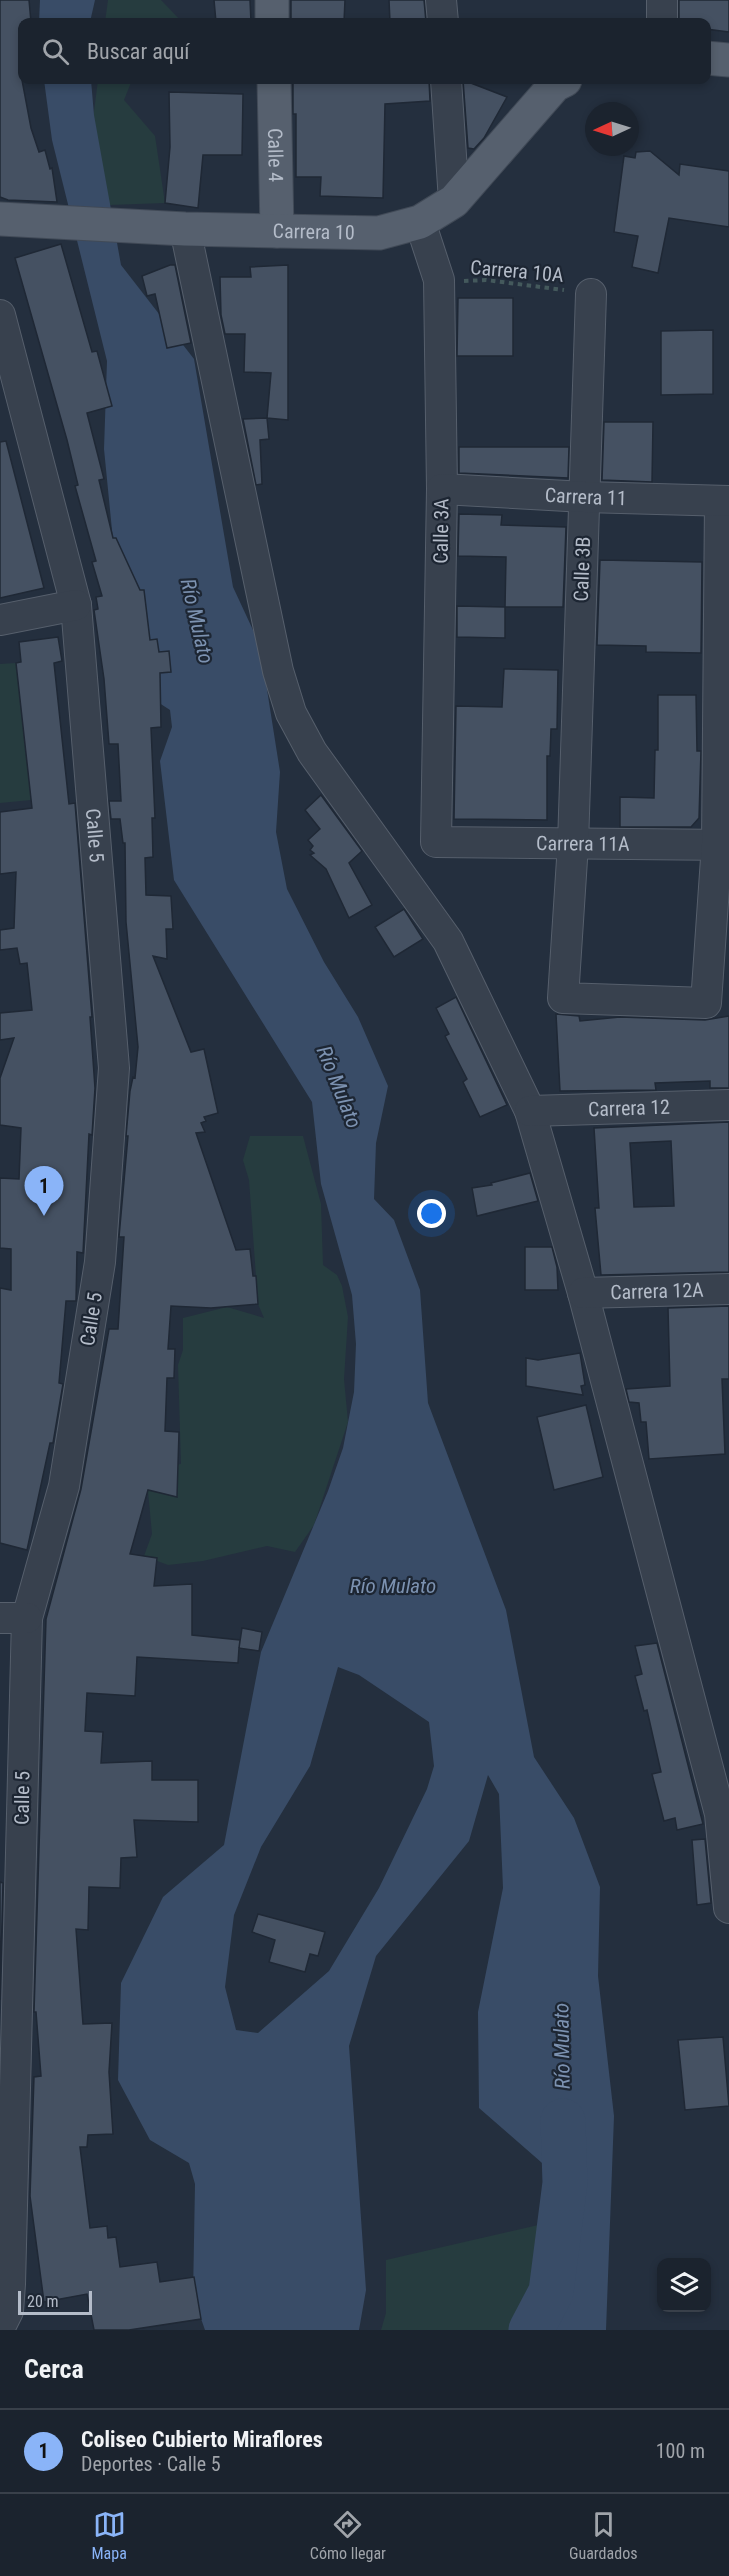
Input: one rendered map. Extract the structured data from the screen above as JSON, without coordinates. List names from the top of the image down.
{
  "streets": {
    "main road": ["Calle 4", "Carrera 10"],
    "street": [
      "Carrera 11",
      "Calle 3A",
      "Calle 3B",
      "Calle 5",
      "Carrera 11A",
      "Carrera 12",
      "Carrera 12A"
    ],
    "path": ["Carrera 10A"]
  },
  "crossings": [
    ["Calle 4", "Carrera 10"],
    ["Carrera 10", "Calle 3A"],
    ["Carrera 10A", "Calle 3A"],
    ["Carrera 10A", "Calle 3B"],
    ["Carrera 11", "Calle 3A"],
    ["Carrera 11", "Calle 3B"],
    ["Calle 3A", "Carrera 11A"],
    ["Calle 3B", "Carrera 11A"]
  ],
  "water": ["Río Mulato"],
  "scale_bar": "20 m",
  "north": "left",
  "page": {
    "search": "Buscar aquí",
    "pins": "1",
    "scale": "20 m",
    "heading": "Cerca",
    "list": [
      {
        "mark": "1",
        "name": "Coliseo Cubierto Miraflores",
        "note": "Deportes · Calle 5",
        "value": "100 m"
      }
    ],
    "nav": ["Mapa", "Cómo llegar", "Guardados"]
  }
}
